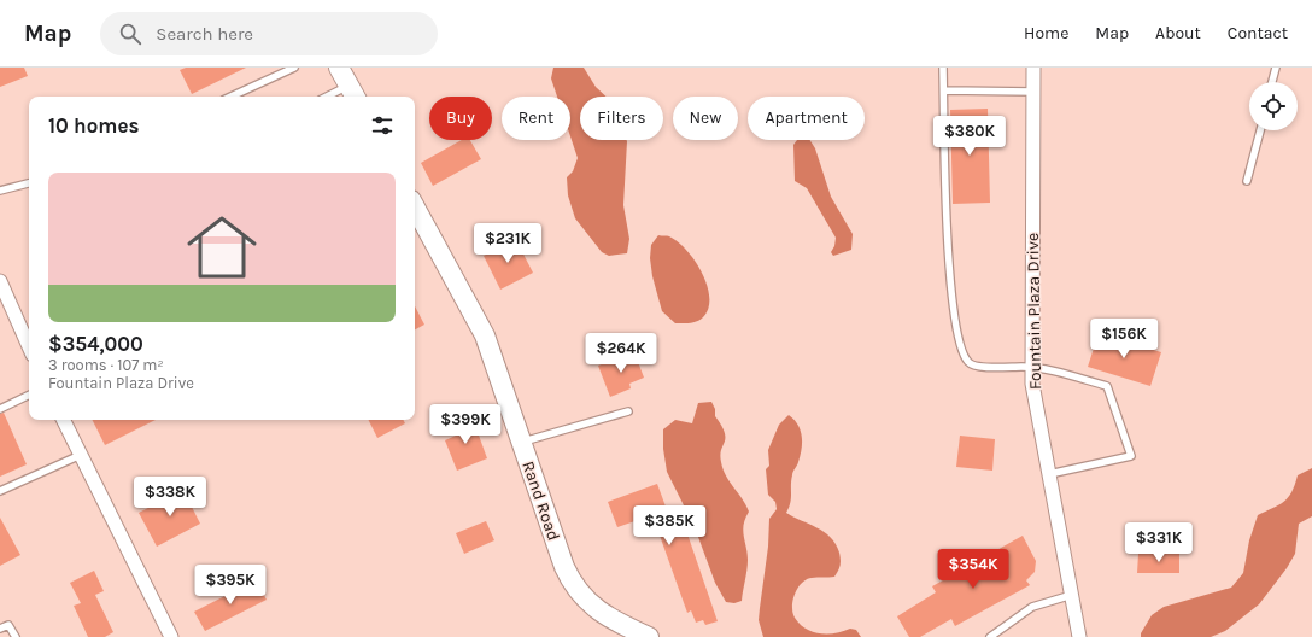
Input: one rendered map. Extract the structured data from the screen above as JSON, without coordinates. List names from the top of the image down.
{
  "streets": {
    "street": ["Fountain Plaza Drive", "Rand Road"]
  },
  "page": {
    "header": "Map",
    "search": "Search here",
    "nav": [
      "Home",
      "Map",
      "About",
      "Contact"
    ],
    "chip": [
      "Buy",
      "Rent",
      "Filters",
      "New",
      "Apartment"
    ],
    "heading": "10 homes",
    "price": [
      "$380K",
      "$231K",
      "$156K",
      "$264K",
      "$399K",
      "$338K",
      "$385K",
      "$331K",
      "$354K",
      "$395K"
    ],
    "list": [
      {
        "name": "$354,000",
        "note": "3 rooms · 107 m² · Fountain Plaza Drive"
      }
    ]
  }
}
